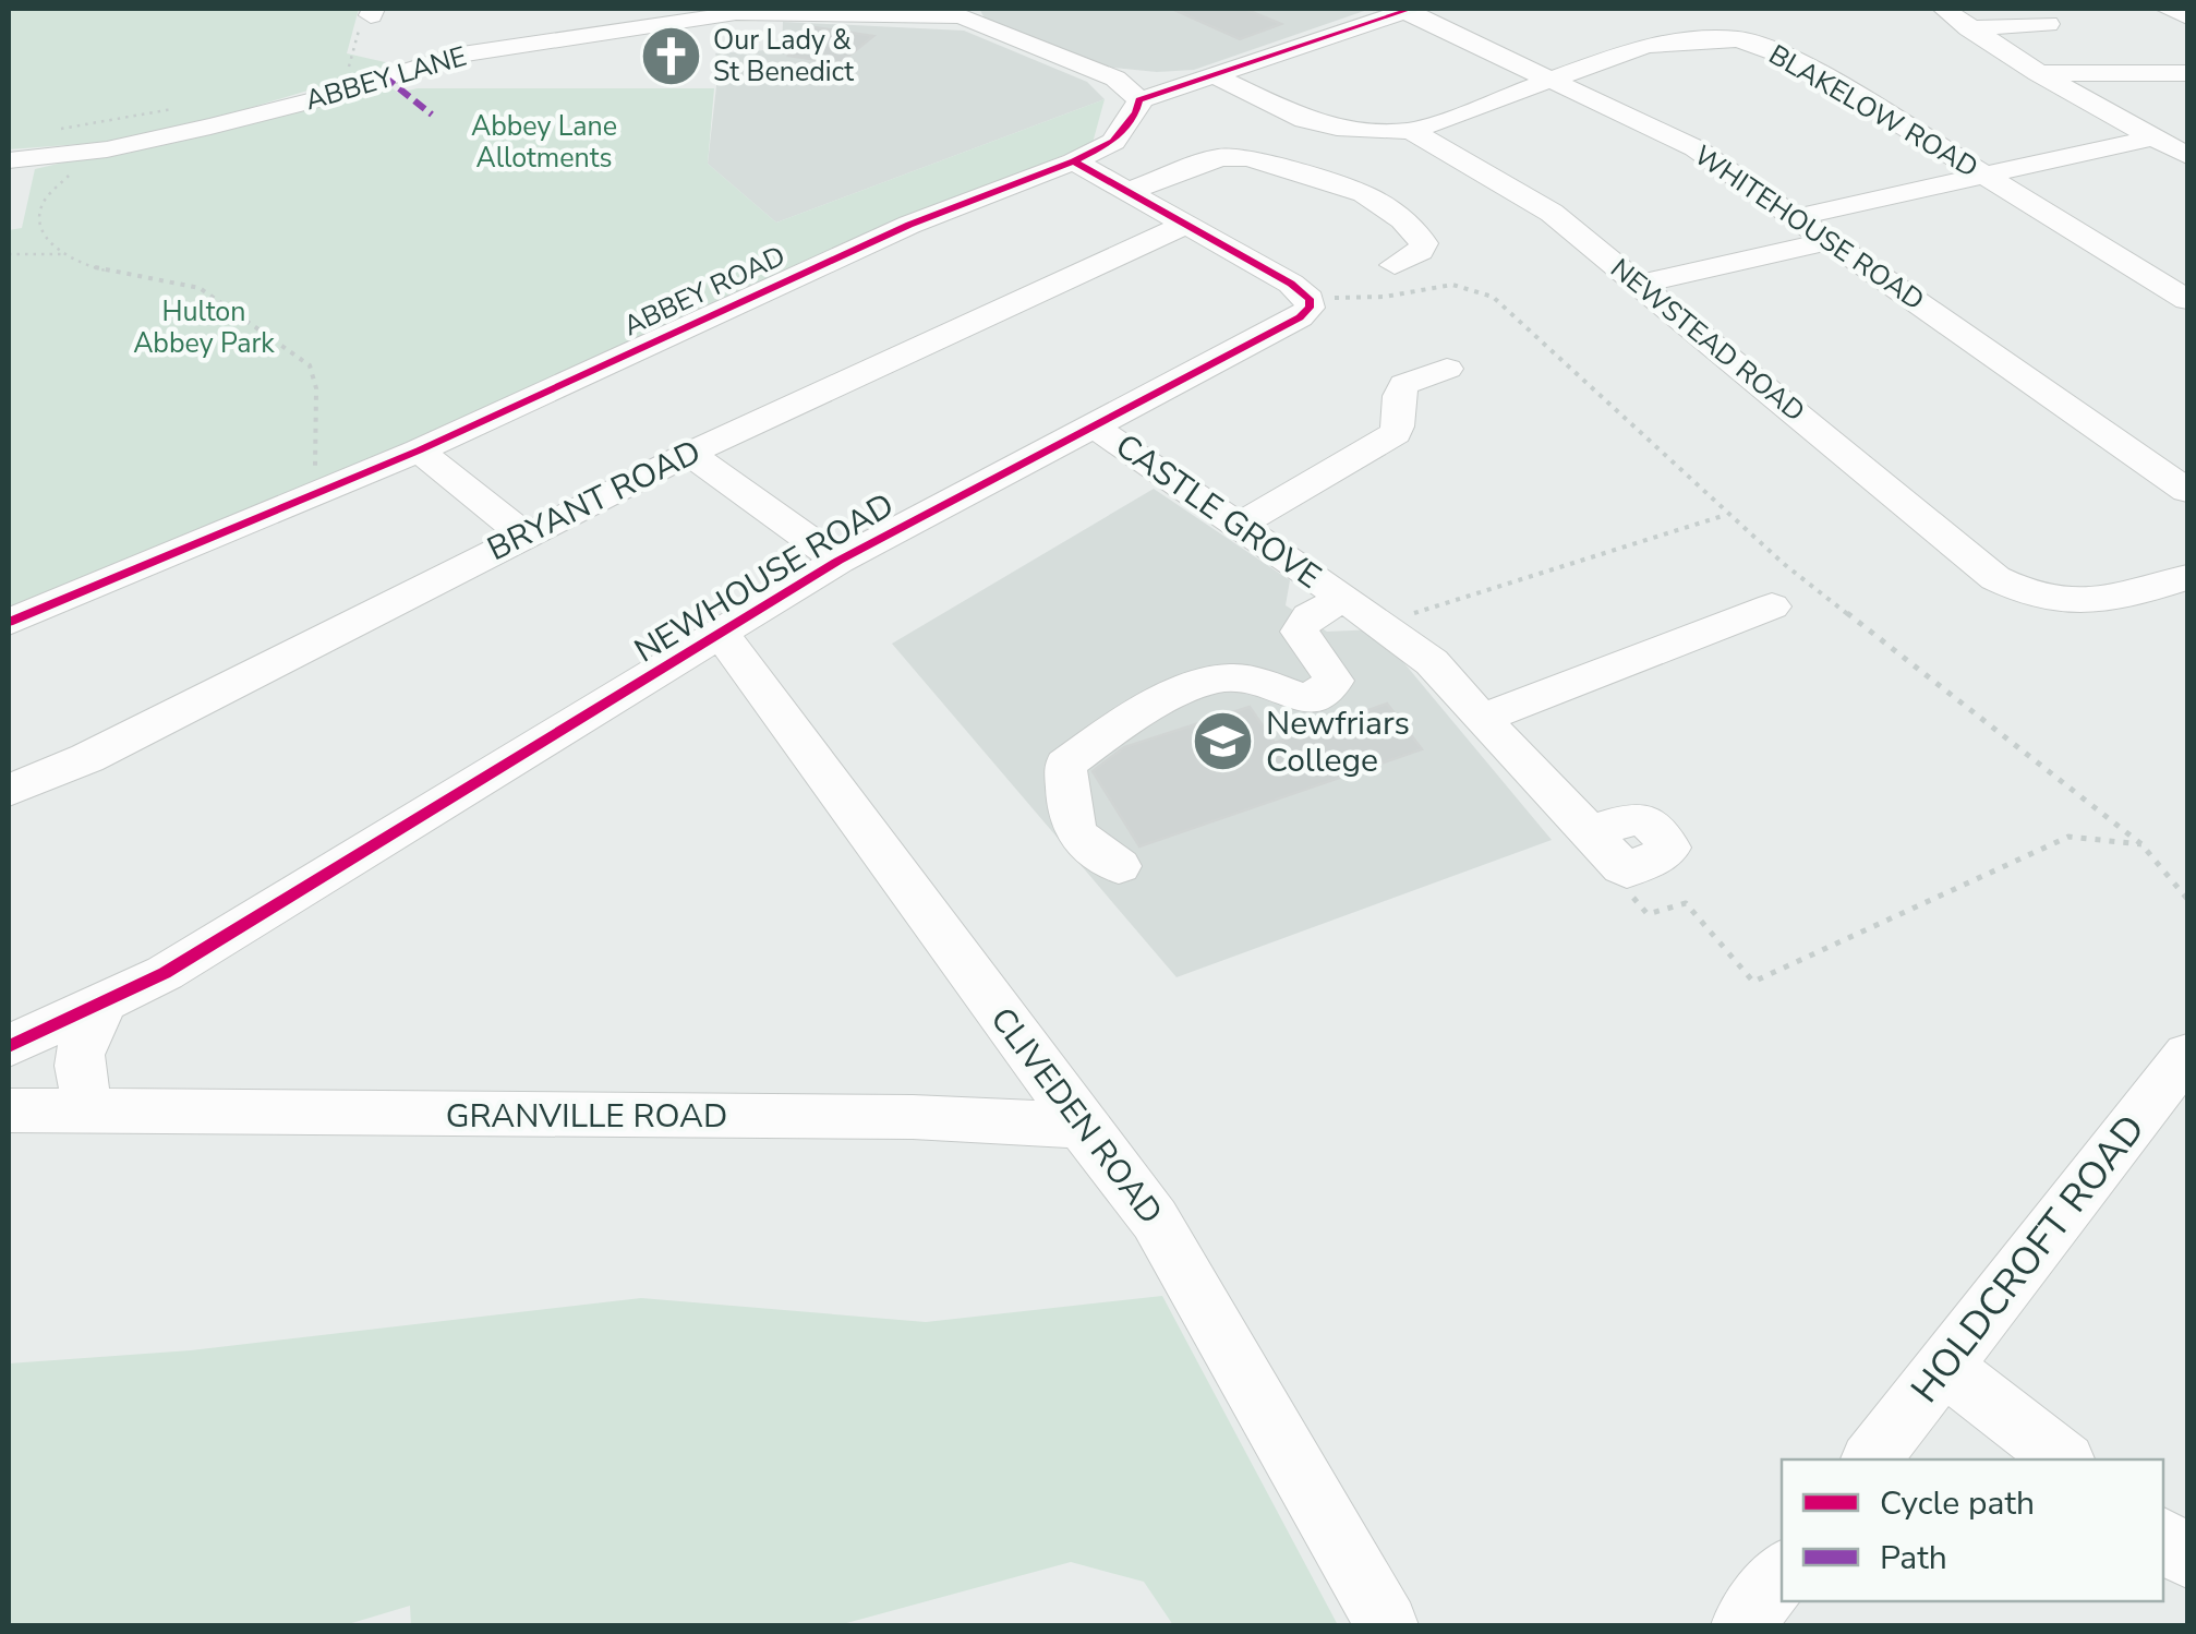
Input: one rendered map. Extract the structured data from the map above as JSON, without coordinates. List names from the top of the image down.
{
  "streets": {
    "street": [
      "ABBEY LANE",
      "BLAKELOW ROAD",
      "WHITEHOUSE ROAD",
      "ABBEY ROAD",
      "NEWSTEAD ROAD",
      "BRYANT ROAD",
      "CASTLE GROVE",
      "NEWHOUSE ROAD",
      "GRANVILLE ROAD",
      "CLIVEDEN ROAD",
      "HOLDCROFT ROAD"
    ]
  },
  "crossings": [
    ["ABBEY LANE", "ABBEY ROAD"],
    ["BLAKELOW ROAD", "WHITEHOUSE ROAD"],
    ["BLAKELOW ROAD", "NEWSTEAD ROAD"],
    ["CASTLE GROVE", "NEWHOUSE ROAD"],
    ["NEWHOUSE ROAD", "CLIVEDEN ROAD"],
    ["GRANVILLE ROAD", "CLIVEDEN ROAD"]
  ],
  "parks": ["Abbey Lane Allotments", "Hulton Abbey Park"],
  "places": {
    "church": ["Our Lady & St Benedict"],
    "school or university": ["Newfriars College"]
  },
  "legend": ["Cycle path", "Path"]
}
